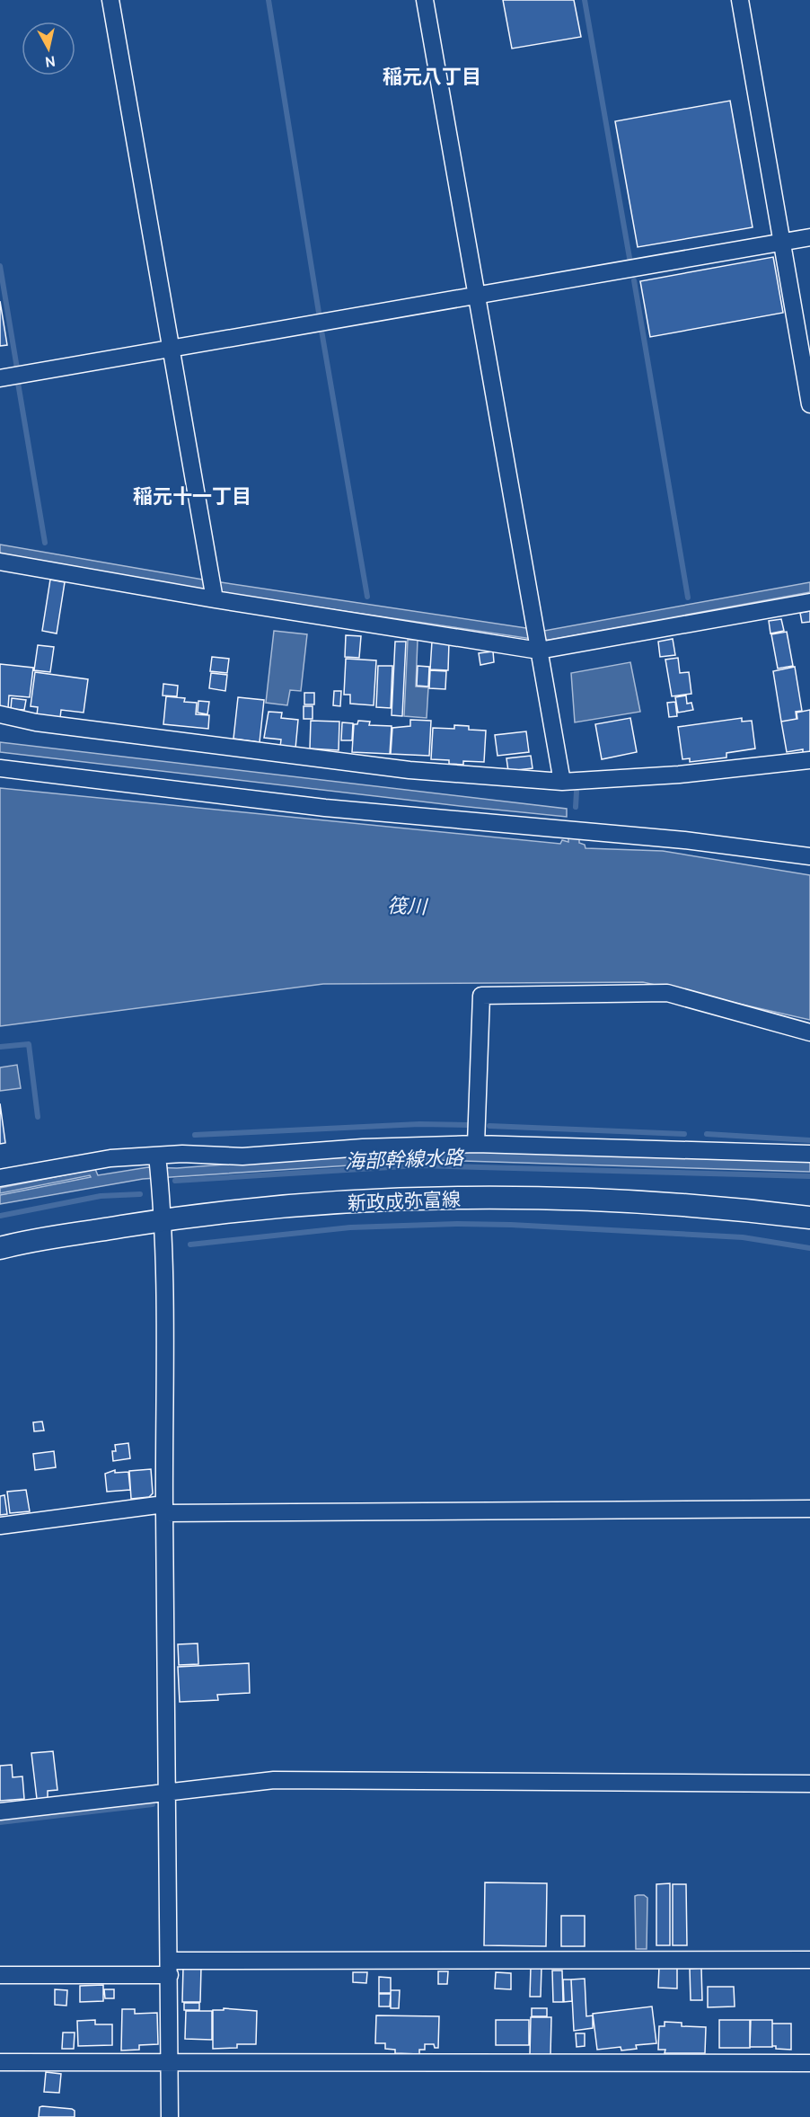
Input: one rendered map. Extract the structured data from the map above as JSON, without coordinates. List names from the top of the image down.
{
  "streets": {
    "main road": ["新政成弥富線"]
  },
  "districts": ["稲元八丁目", "稲元十一丁目"],
  "water": ["筏川", "海部幹線水路"],
  "north": "bottom"
}
